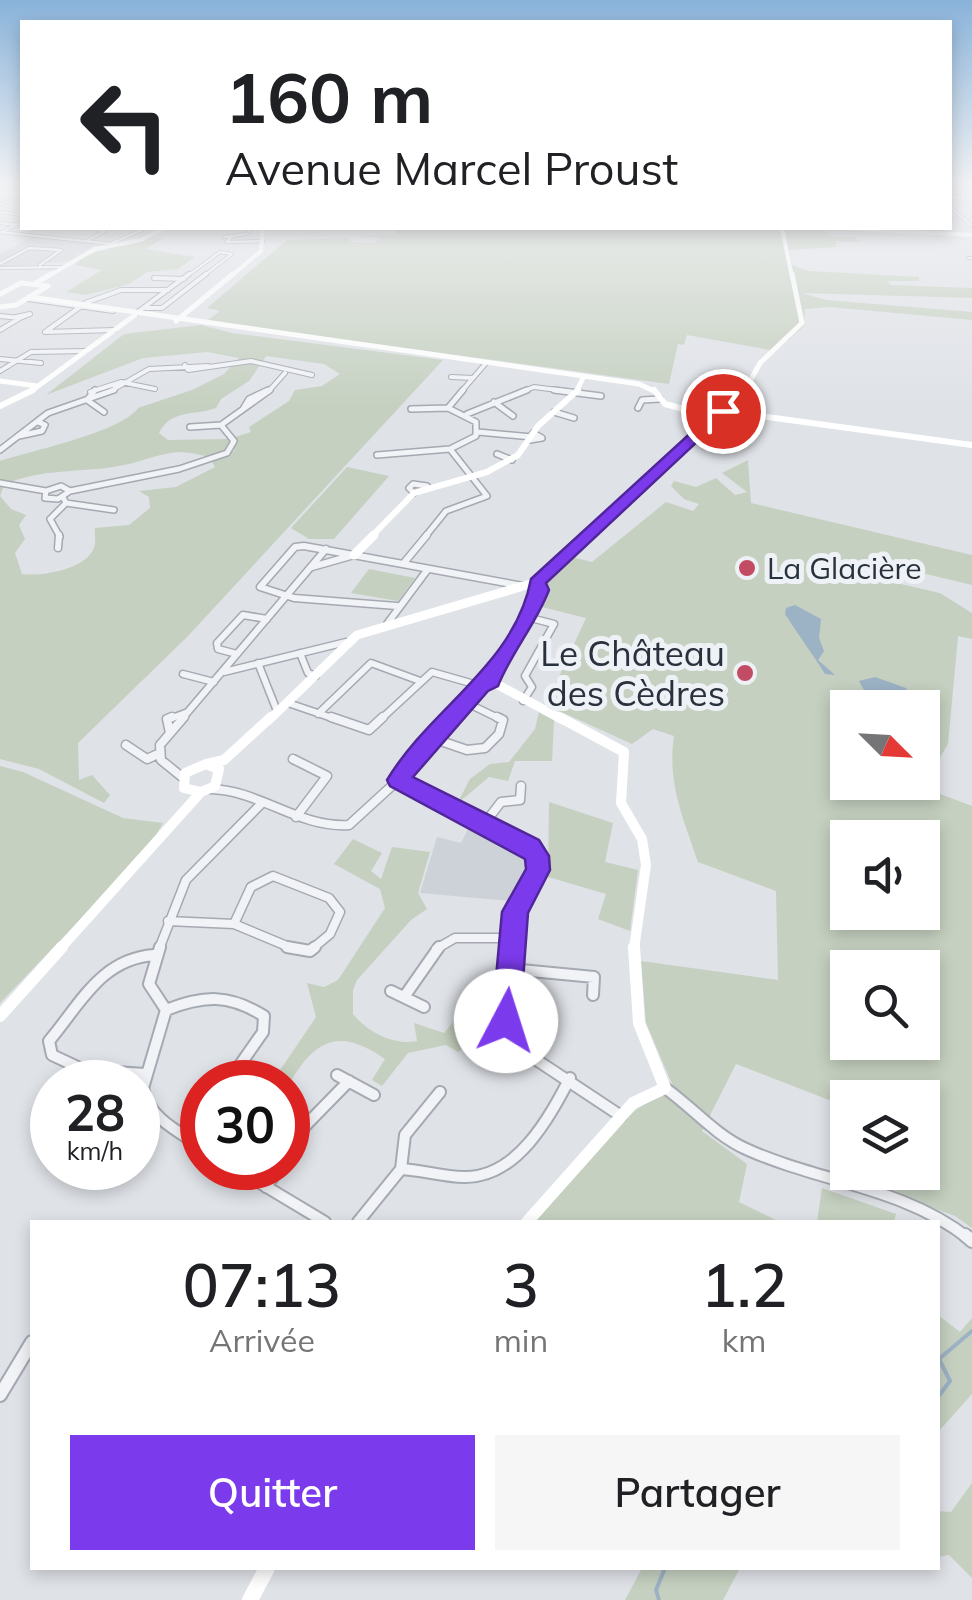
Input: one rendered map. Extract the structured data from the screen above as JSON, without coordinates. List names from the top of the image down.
{
  "places": ["La Glacière", "Le Château des Cèdres"],
  "north": "bottom right",
  "page": {
    "turn": ["160 m", "Avenue Marcel Proust"],
    "speed": "28 km/h",
    "limit": "30",
    "eta": [
      "07:13",
      "Arrivée",
      "3",
      "min",
      "1.2",
      "km"
    ],
    "buttons": ["Quitter", "Partager"]
  }
}
